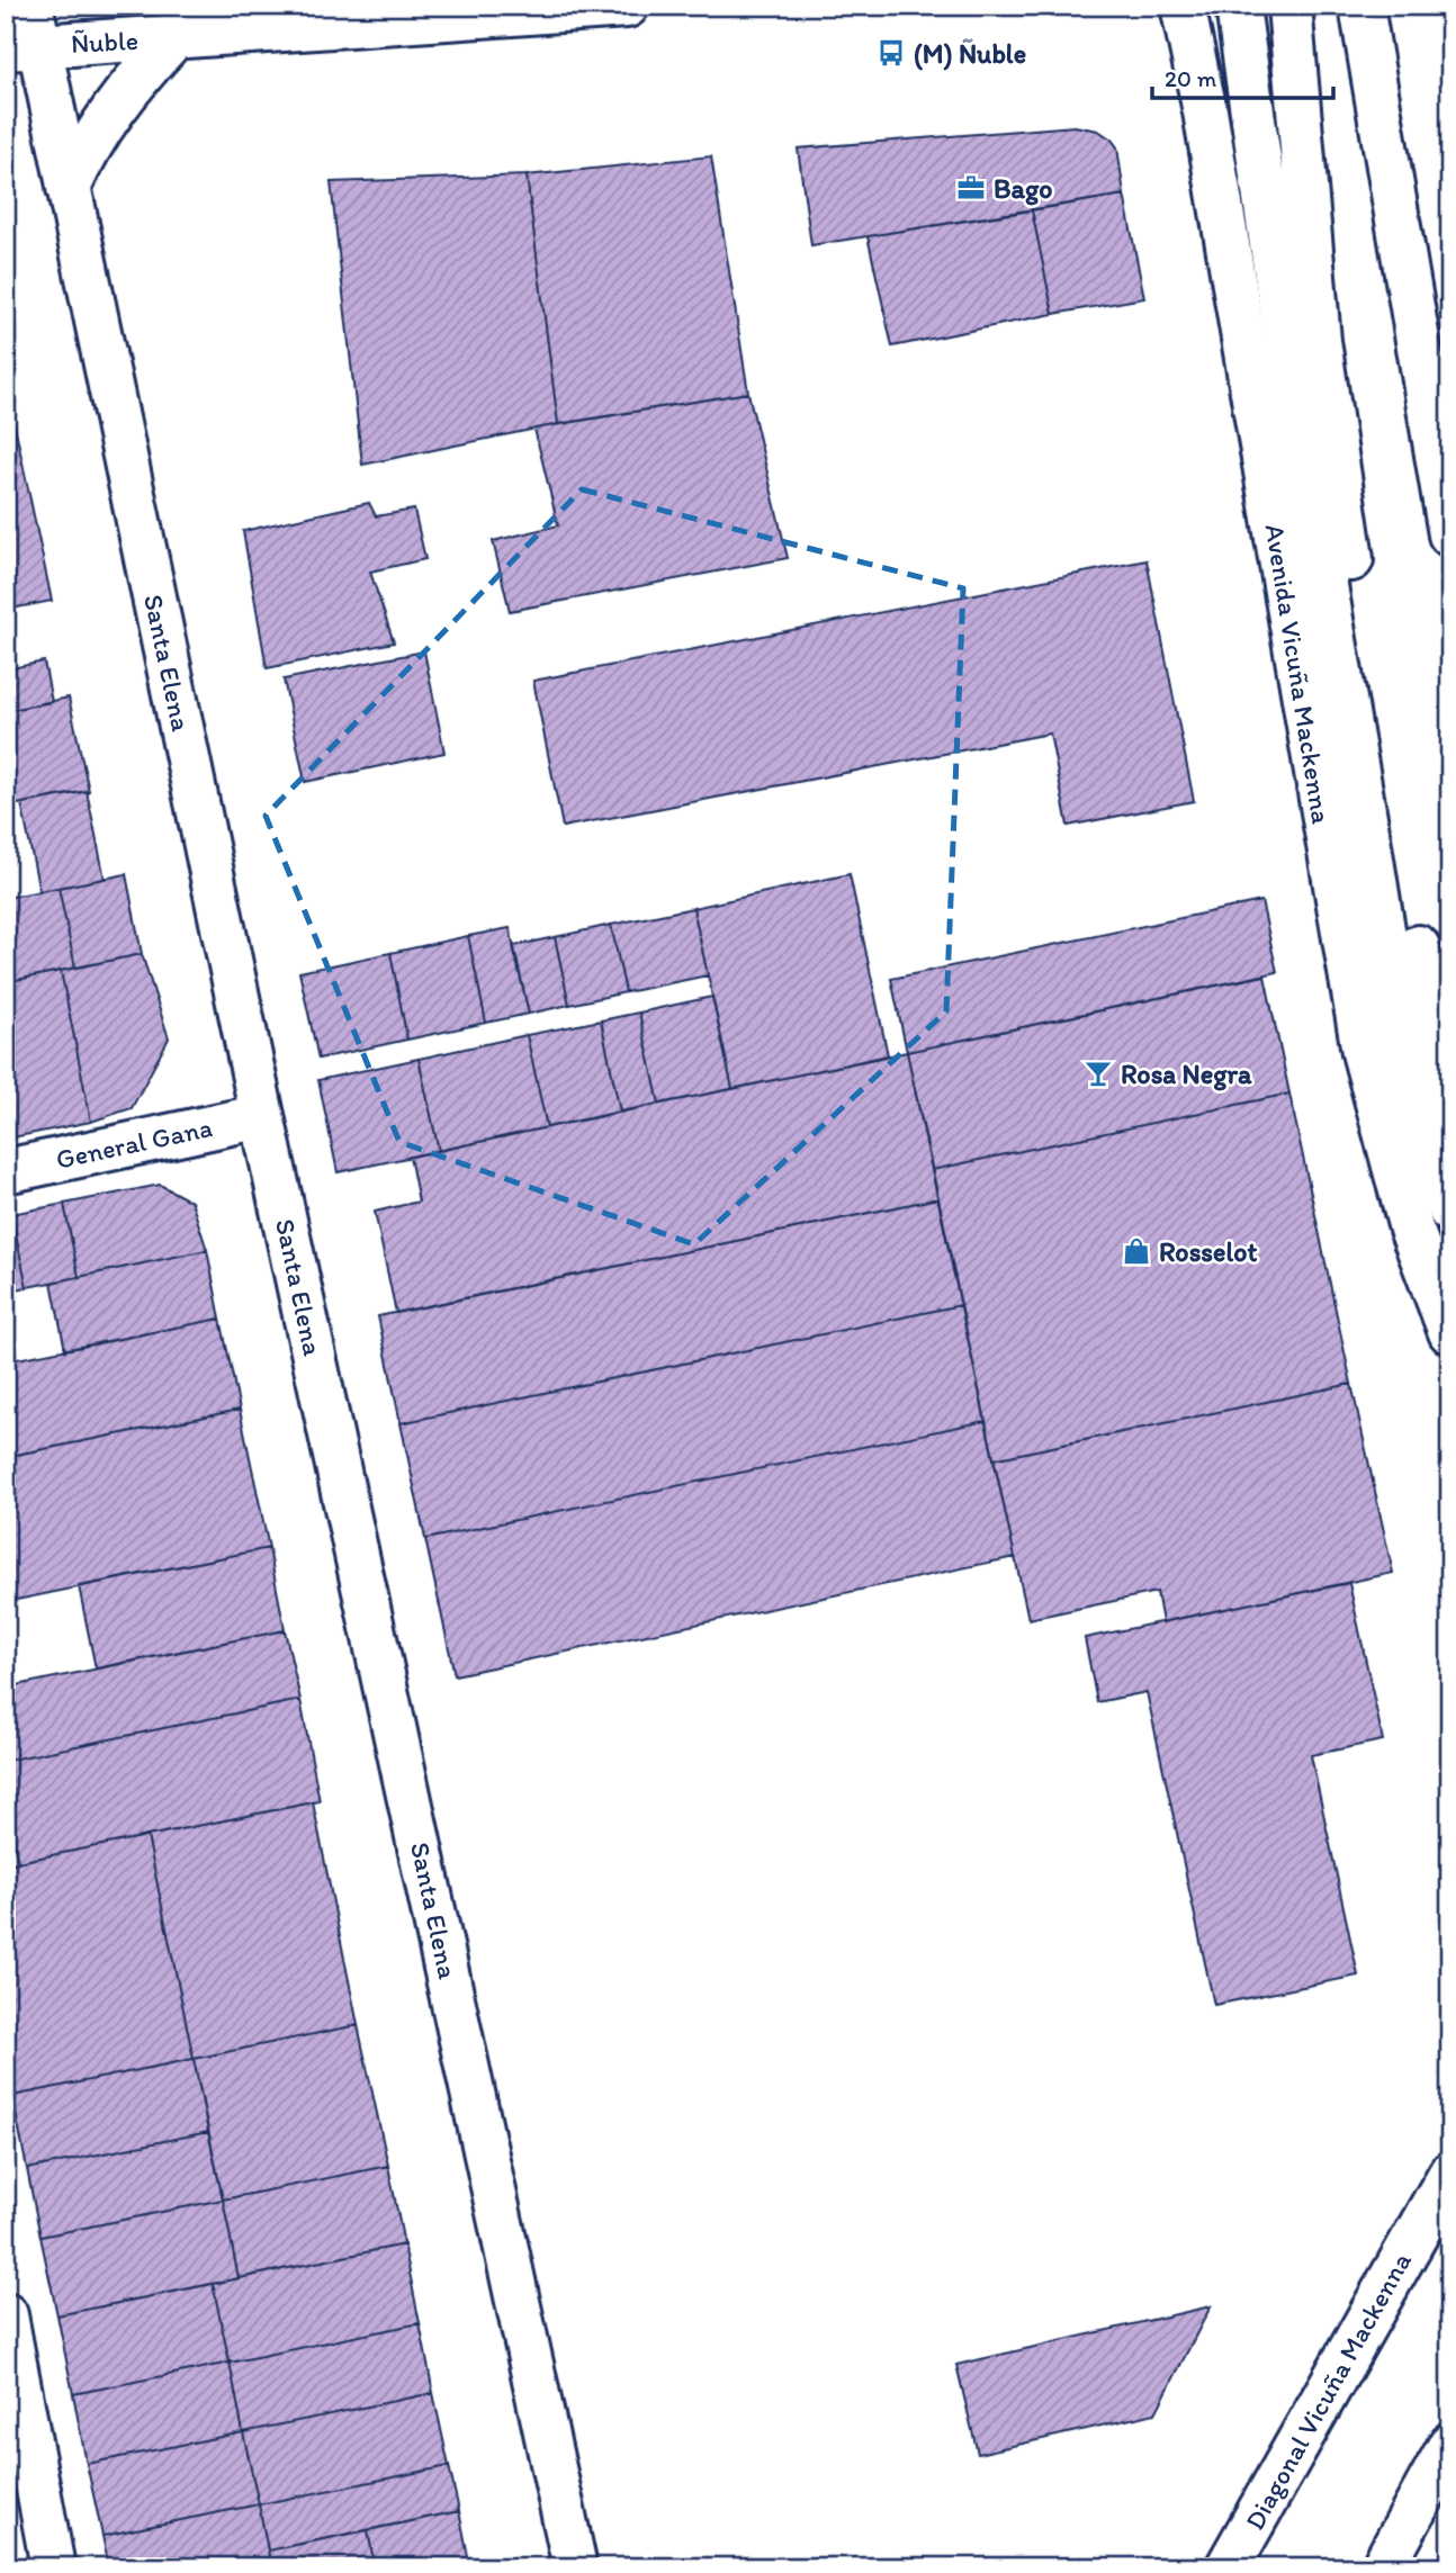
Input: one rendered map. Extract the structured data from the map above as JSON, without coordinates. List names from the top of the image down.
{
  "streets": {
    "main road": [
      "Ñuble",
      "Santa Elena",
      "Avenida Vicuña Mackenna",
      "General Gana",
      "Diagonal Vicuña Mackenna"
    ]
  },
  "crossings": [
    ["Ñuble", "Santa Elena"],
    ["Santa Elena", "General Gana"]
  ],
  "places": {
    "bus stop": ["(M) Ñuble"],
    "office": ["Bago"],
    "bar": ["Rosa Negra"],
    "shop": ["Rosselot"]
  },
  "scale_bar": "20 m"
}
